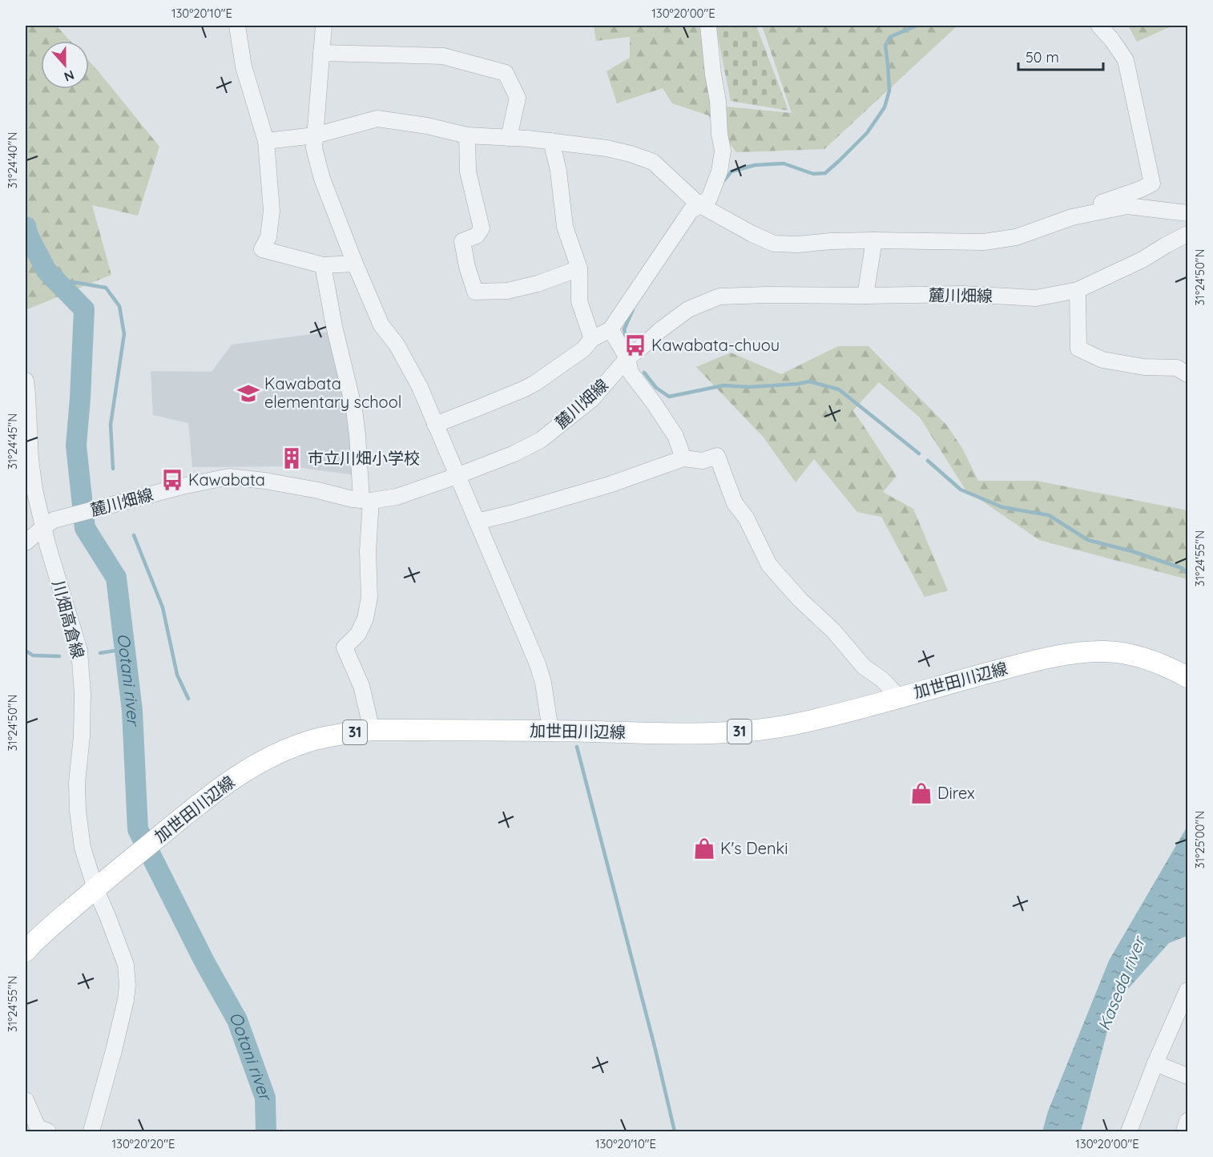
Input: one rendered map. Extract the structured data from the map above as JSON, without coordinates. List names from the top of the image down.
{
  "streets": {
    "main road": ["加世田川辺線", "31"],
    "street": ["麓川畑線", "川畑高倉線"]
  },
  "crossings": [
    ["麓川畑線", "川畑高倉線"],
    ["川畑高倉線", "加世田川辺線"]
  ],
  "water": ["Ootani river", "Kaseda river"],
  "places": {
    "bus stop": ["Kawabata-chuou", "Kawabata"],
    "school or university": ["Kawabata elementary school"],
    "building": ["市立川畑小学校"],
    "shop": ["Direx", "K's Denki"]
  },
  "scale_bar": "50 m",
  "north": "bottom",
  "coordinates": [
    "130°20'10\"E",
    "130°20'00\"E",
    "31°24'40\"N",
    "31°24'50\"N",
    "31°24'45\"N",
    "31°24'55\"N",
    "31°25'00\"N",
    "130°20'20\"E"
  ]
}
